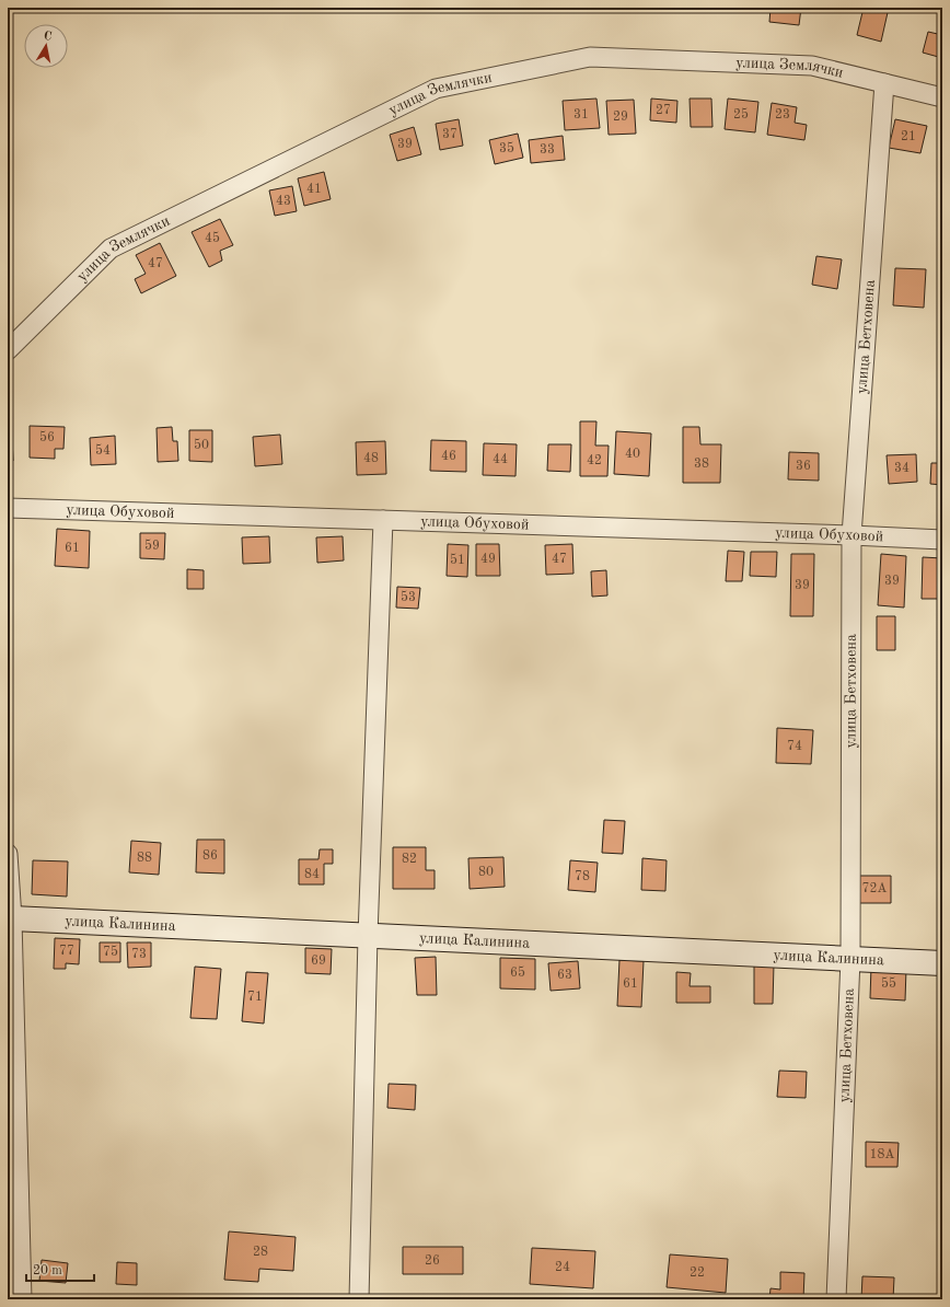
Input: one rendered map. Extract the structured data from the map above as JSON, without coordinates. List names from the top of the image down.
{
  "streets": {
    "street": [
      "улица Землячки",
      "улица Бетховена",
      "улица Обуховой",
      "улица Калинина"
    ]
  },
  "crossings": [
    ["улица Землячки", "улица Бетховена"],
    ["улица Бетховена", "улица Обуховой"],
    ["улица Бетховена", "улица Калинина"]
  ],
  "house_numbers": [
    "27",
    "31",
    "25",
    "23",
    "29",
    "37",
    "21",
    "39",
    "35",
    "33",
    "41",
    "43",
    "45",
    "47",
    "56",
    "50",
    "54",
    "40",
    "46",
    "48",
    "44",
    "42",
    "38",
    "36",
    "34",
    "59",
    "61",
    "49",
    "47",
    "51",
    "39",
    "39",
    "53",
    "74",
    "86",
    "88",
    "82",
    "80",
    "84",
    "78",
    "72А",
    "77",
    "75",
    "73",
    "69",
    "65",
    "63",
    "61",
    "55",
    "71",
    "18А",
    "28",
    "26",
    "24",
    "22"
  ],
  "scale_bar": "20 m",
  "north": "top"
}
